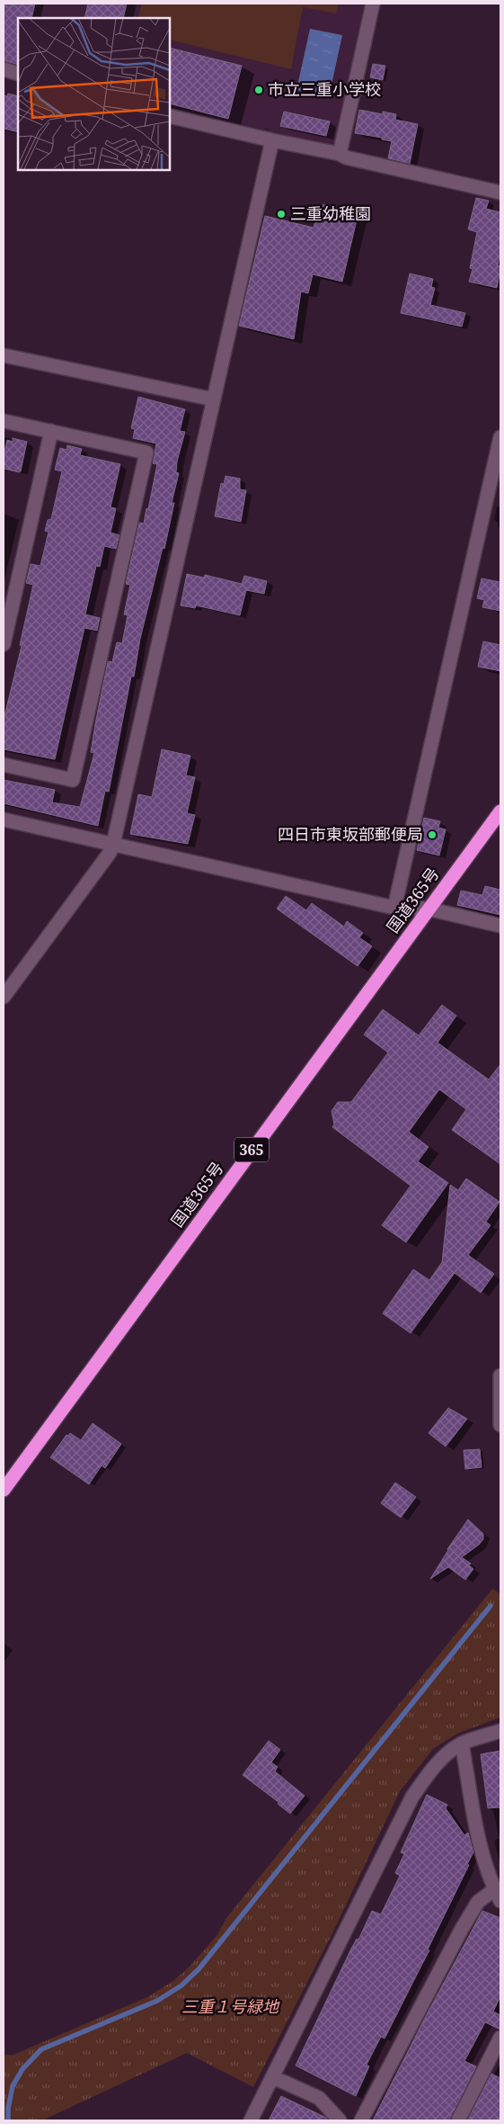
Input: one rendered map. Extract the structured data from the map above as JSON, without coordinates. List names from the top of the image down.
{
  "streets": {
    "highway": ["国道365号", "365"]
  },
  "parks": ["三重１号緑地"],
  "places": ["市立三重小学校", "三重幼稚園", "四日市東坂部郵便局"]
}
